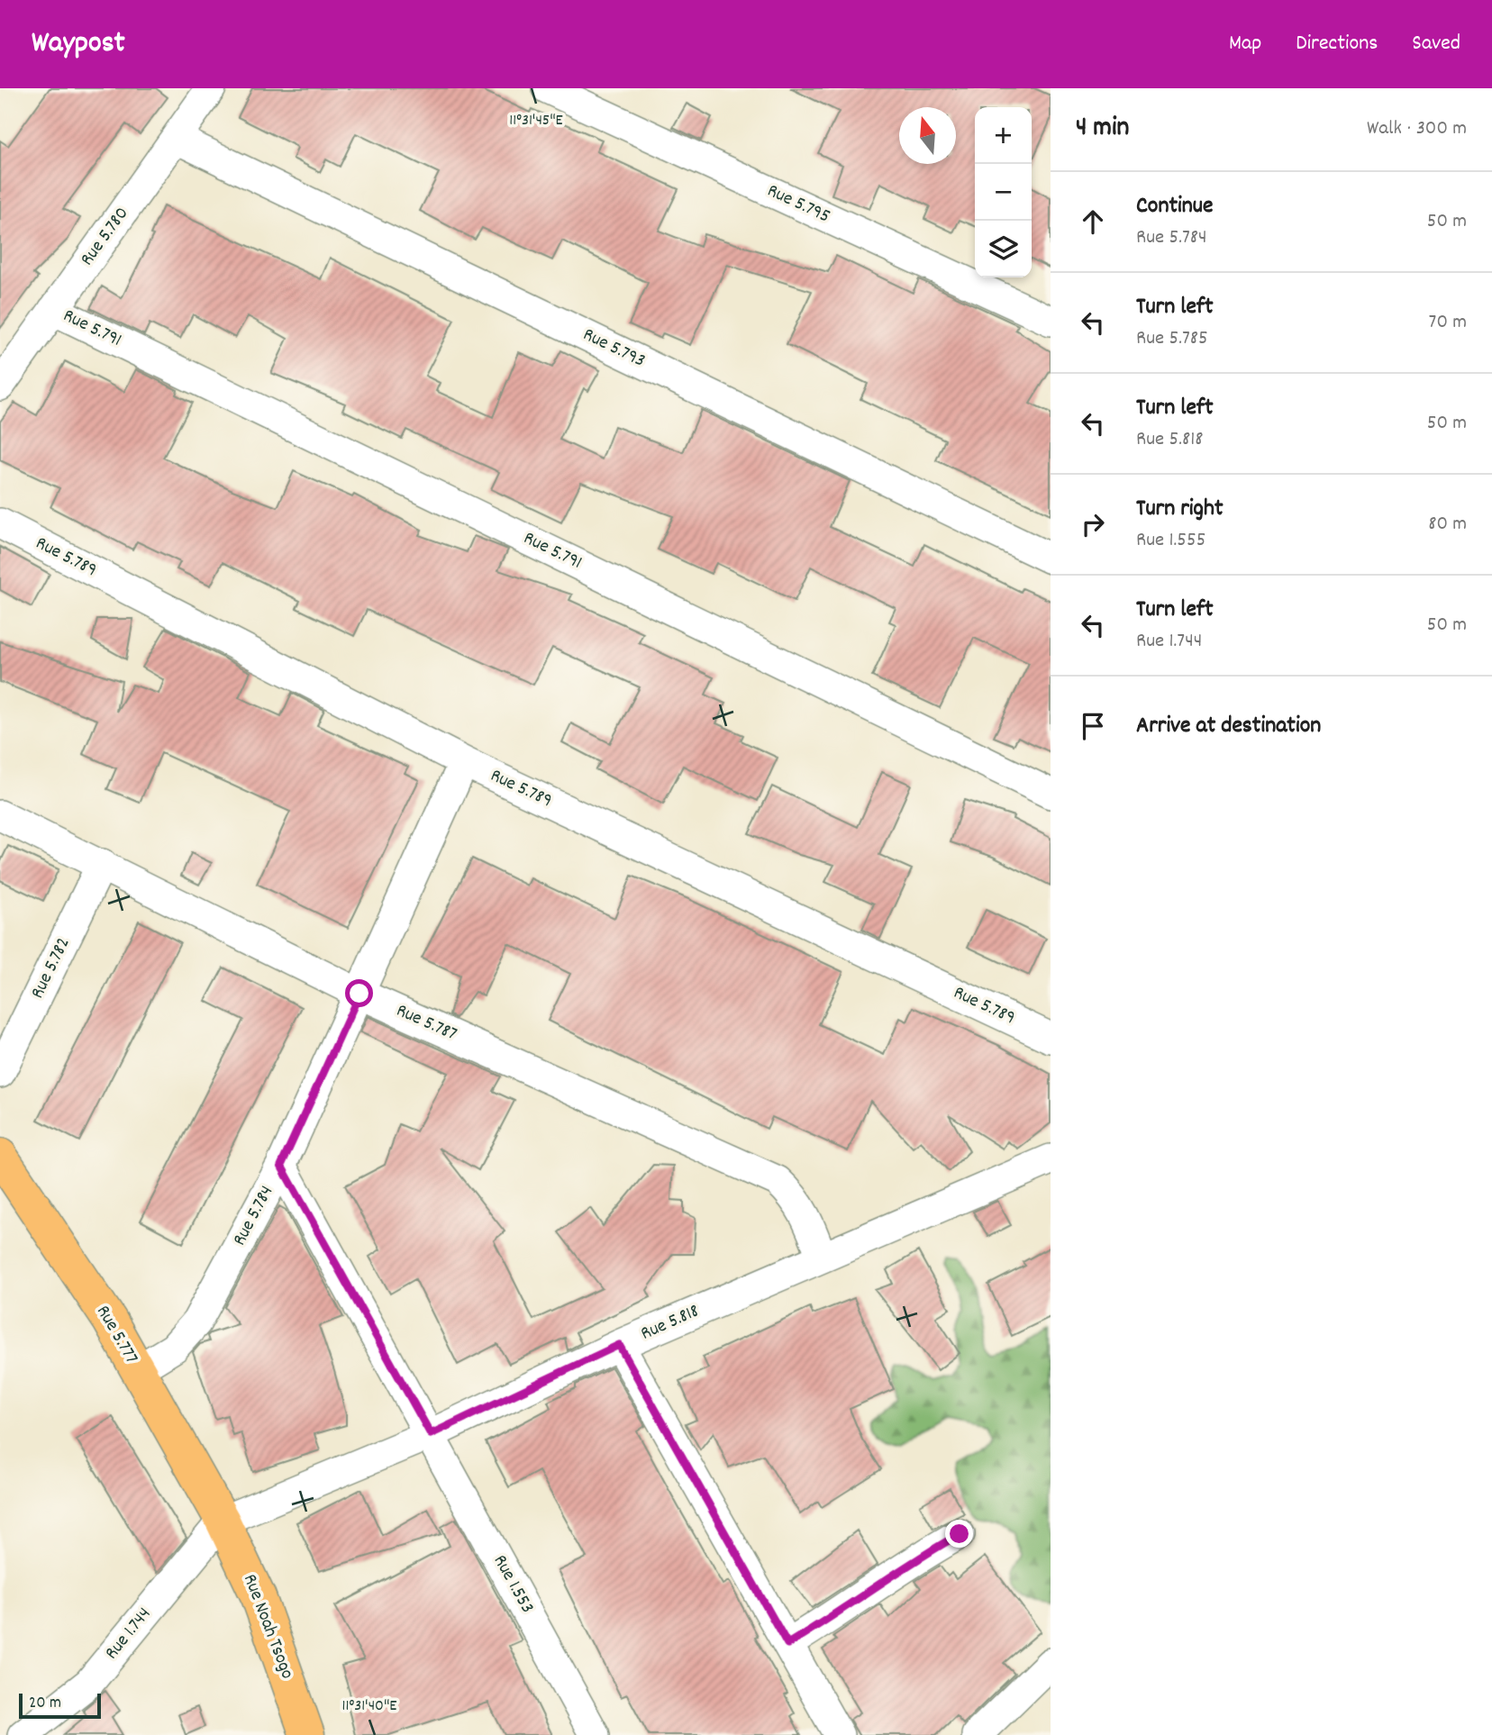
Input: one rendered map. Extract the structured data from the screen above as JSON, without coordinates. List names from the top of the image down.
{
  "streets": {
    "main road": ["Rue 5.777", "Rue Noah Tsogo"],
    "street": [
      "Rue 5.795",
      "Rue 5.780",
      "Rue 5.791",
      "Rue 5.793",
      "Rue 5.789",
      "Rue 5.782",
      "Rue 5.787",
      "Rue 5.784",
      "Rue 5.818",
      "Rue 1.553",
      "Rue 1.744"
    ]
  },
  "crossings": [
    ["Rue 5.780", "Rue 5.791"],
    ["Rue 5.780", "Rue 5.793"],
    ["Rue 5.789", "Rue 5.784"],
    ["Rue 5.782", "Rue 5.787"],
    ["Rue 5.787", "Rue 5.784"],
    ["Rue 5.787", "Rue 5.818"],
    ["Rue 5.784", "Rue 5.777"],
    ["Rue 5.784", "Rue 1.553"],
    ["Rue 5.818", "Rue 5.777"],
    ["Rue 5.818", "Rue 1.553"],
    ["Rue 5.818", "Rue Noah Tsogo"],
    ["Rue 5.818", "Rue 1.744"],
    ["Rue 5.777", "Rue Noah Tsogo"],
    ["Rue 5.777", "Rue 1.744"],
    ["Rue Noah Tsogo", "Rue 1.744"]
  ],
  "scale_bar": "20 m",
  "north": "top",
  "page": {
    "header": "Waypost",
    "nav": ["Map", "Directions", "Saved"],
    "heading": ["4 min", "Walk · 300 m"],
    "map_buttons": ["+", "−"],
    "list": [
      ["Continue", "Rue 5.784", "50 m"],
      ["Turn left", "Rue 5.785", "70 m"],
      ["Turn left", "Rue 5.818", "50 m"],
      ["Turn right", "Rue 1.555", "80 m"],
      ["Turn left", "Rue 1.744", "50 m"],
      "Arrive at destination"
    ],
    "scale": "20 m"
  },
  "coordinates": ["11°31'45\"E", "11°31'40\"E"]
}
